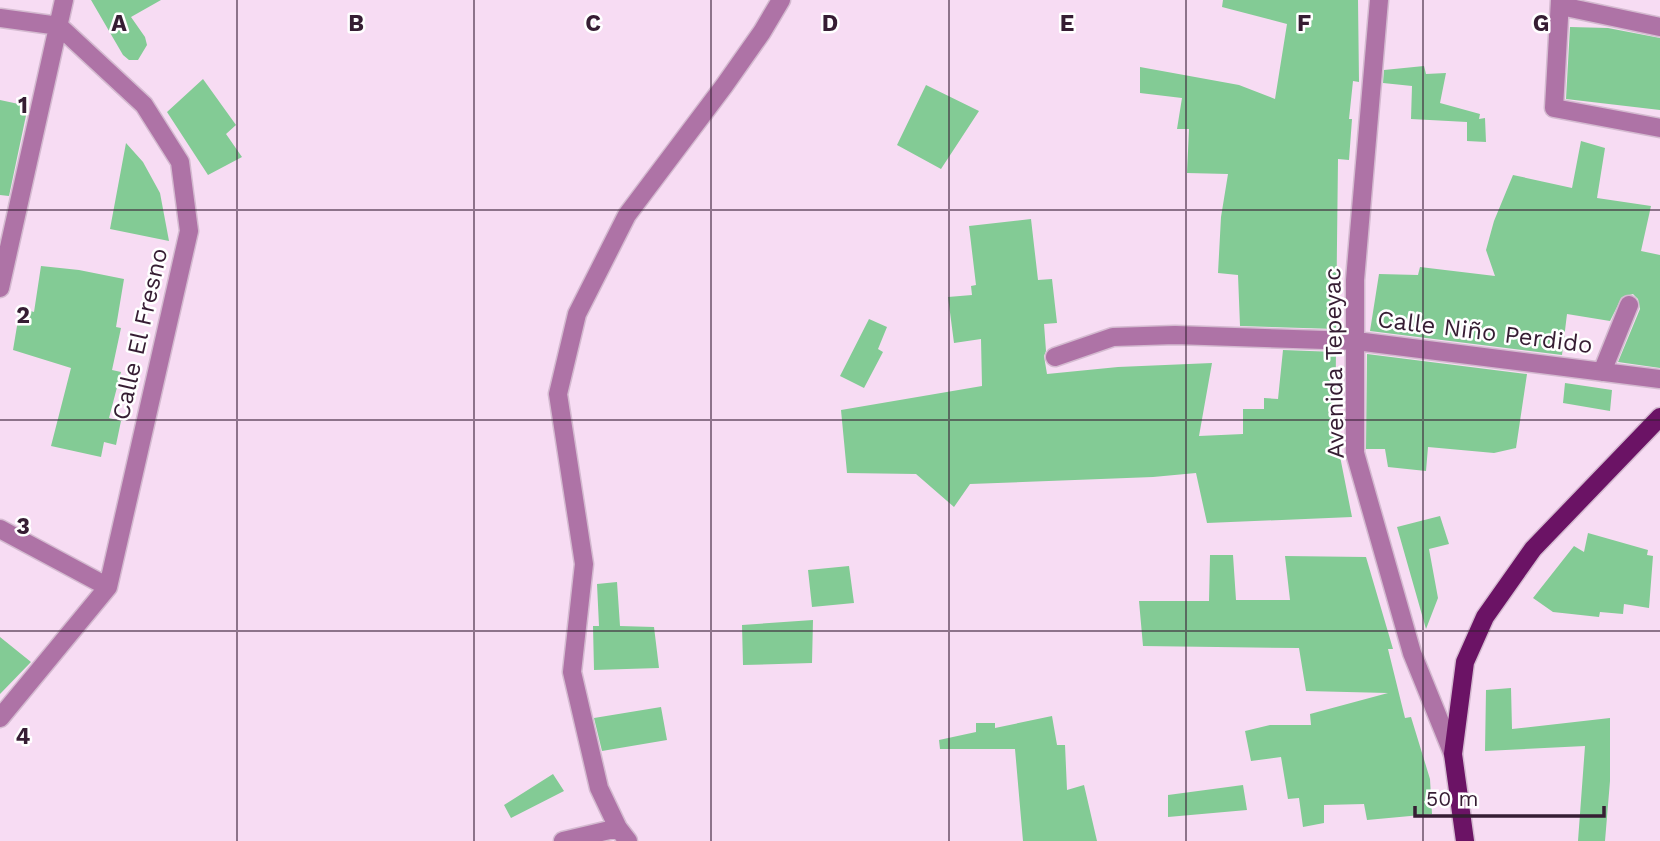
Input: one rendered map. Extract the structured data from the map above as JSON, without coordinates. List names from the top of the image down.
{
  "streets": {
    "street": ["Calle Niño Perdido", "Calle El Fresno", "Avenida Tepeyac"]
  },
  "crossings": [
    ["Calle Niño Perdido", "Avenida Tepeyac"]
  ],
  "scale_bar": "50 m",
  "grid": {
    "columns": [
      "A",
      "B",
      "C",
      "D",
      "E",
      "F",
      "G"
    ],
    "rows": [
      "1",
      "2",
      "3",
      "4"
    ]
  }
}
